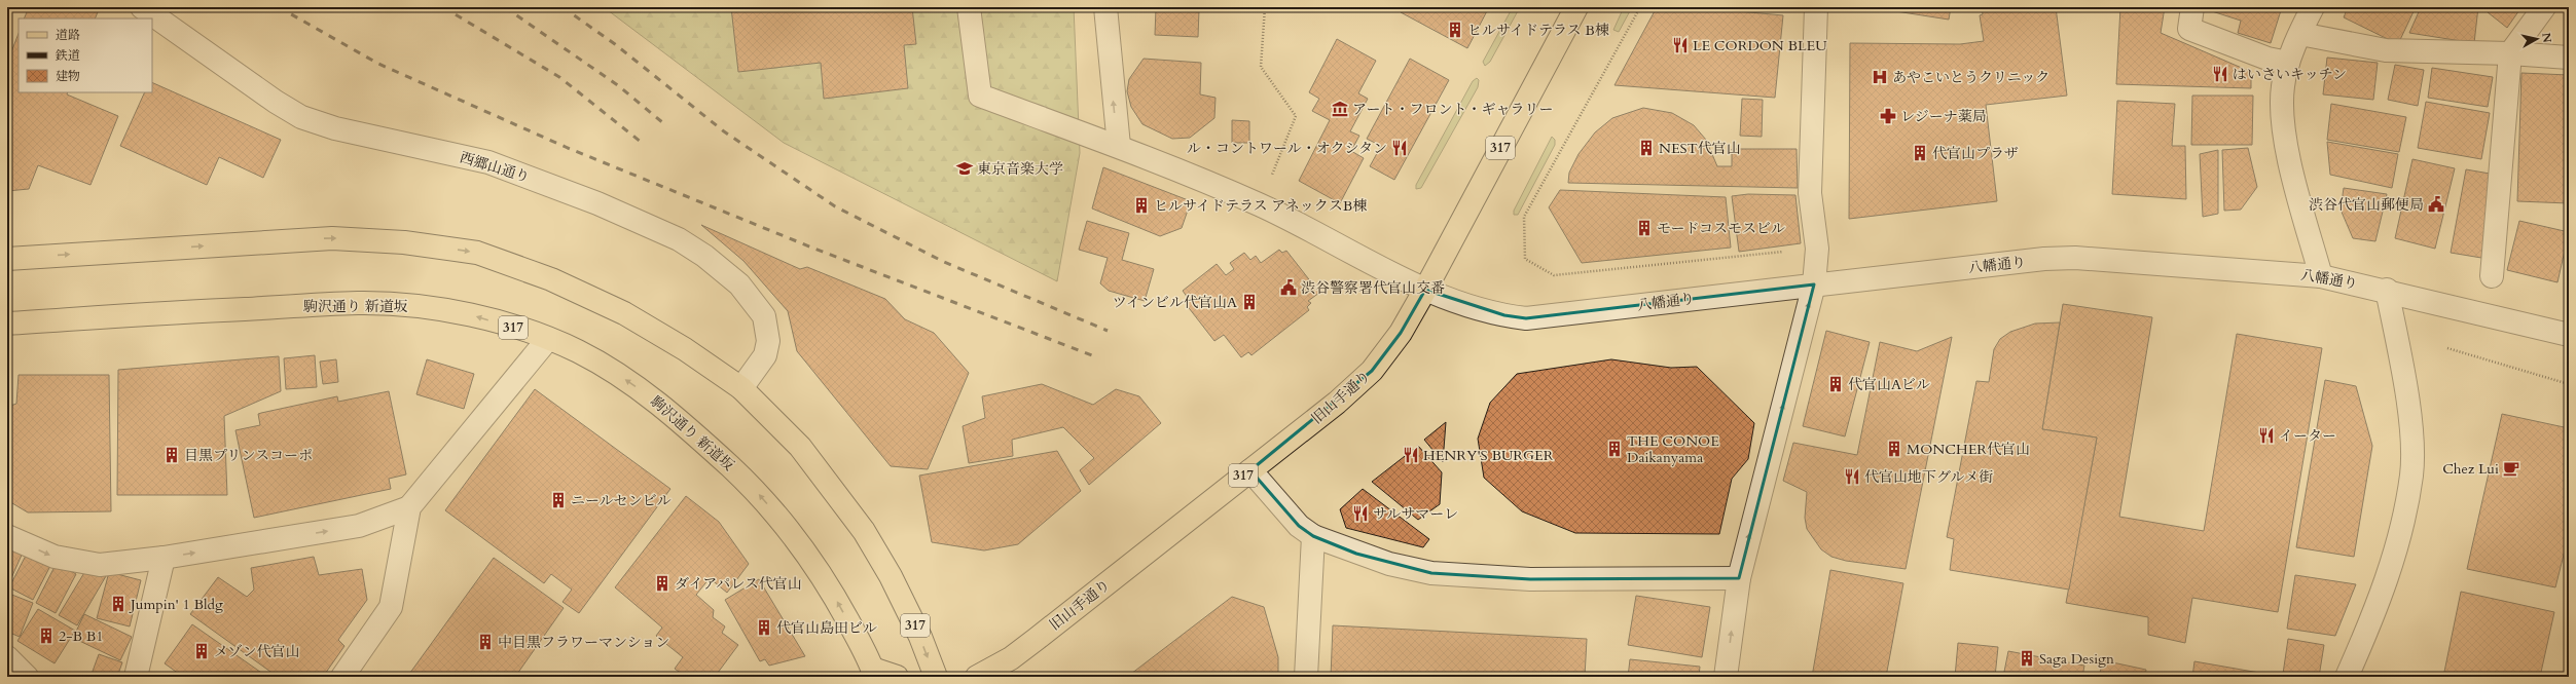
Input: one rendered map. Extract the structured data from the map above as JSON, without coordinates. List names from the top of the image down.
{
  "streets": {
    "main road": ["317", "駒沢通り 新道坂", "旧山手通り"],
    "street": ["西郷山通り", "八幡通り"]
  },
  "crossings": [
    ["317", "西郷山通り"],
    ["317", "駒沢通り 新道坂"],
    ["八幡通り", "旧山手通り"]
  ],
  "places": {
    "building": [
      "ヒルサイドテラス B棟",
      "NEST代官山",
      "代官山プラザ",
      "ヒルサイドテラス アネックスB棟",
      "モードコスモスビル",
      "ツインビル代官山A",
      "代官山Aビル",
      "THE CONOE Daikanyama",
      "MONCHER代官山",
      "目黒プリンスコーポ",
      "ニールセンビル",
      "ダイアパレス代官山",
      "Jumpin' 1 Bldg",
      "代官山島田ビル",
      "2-B B1",
      "中目黒フラワーマンション",
      "メゾン代官山",
      "Saga Design"
    ],
    "restaurant": [
      "LE CORDON BLEU",
      "はいさいキッチン",
      "ル・コントワール・オクシタン",
      "イーター",
      "HENRY'S BURGER",
      "代官山地下グルメ街",
      "サルサマーレ"
    ],
    "hospital": ["あやこいとうクリニック"],
    "museum": ["アート・フロント・ギャラリー"],
    "pharmacy": ["レジーナ薬局"],
    "school or university": ["東京音楽大学"],
    "public building": ["渋谷代官山郵便局", "渋谷警察署代官山交番"],
    "cafe": ["Chez Lui"]
  },
  "legend": ["道路", "鉄道", "建物"],
  "north": "right"
}
